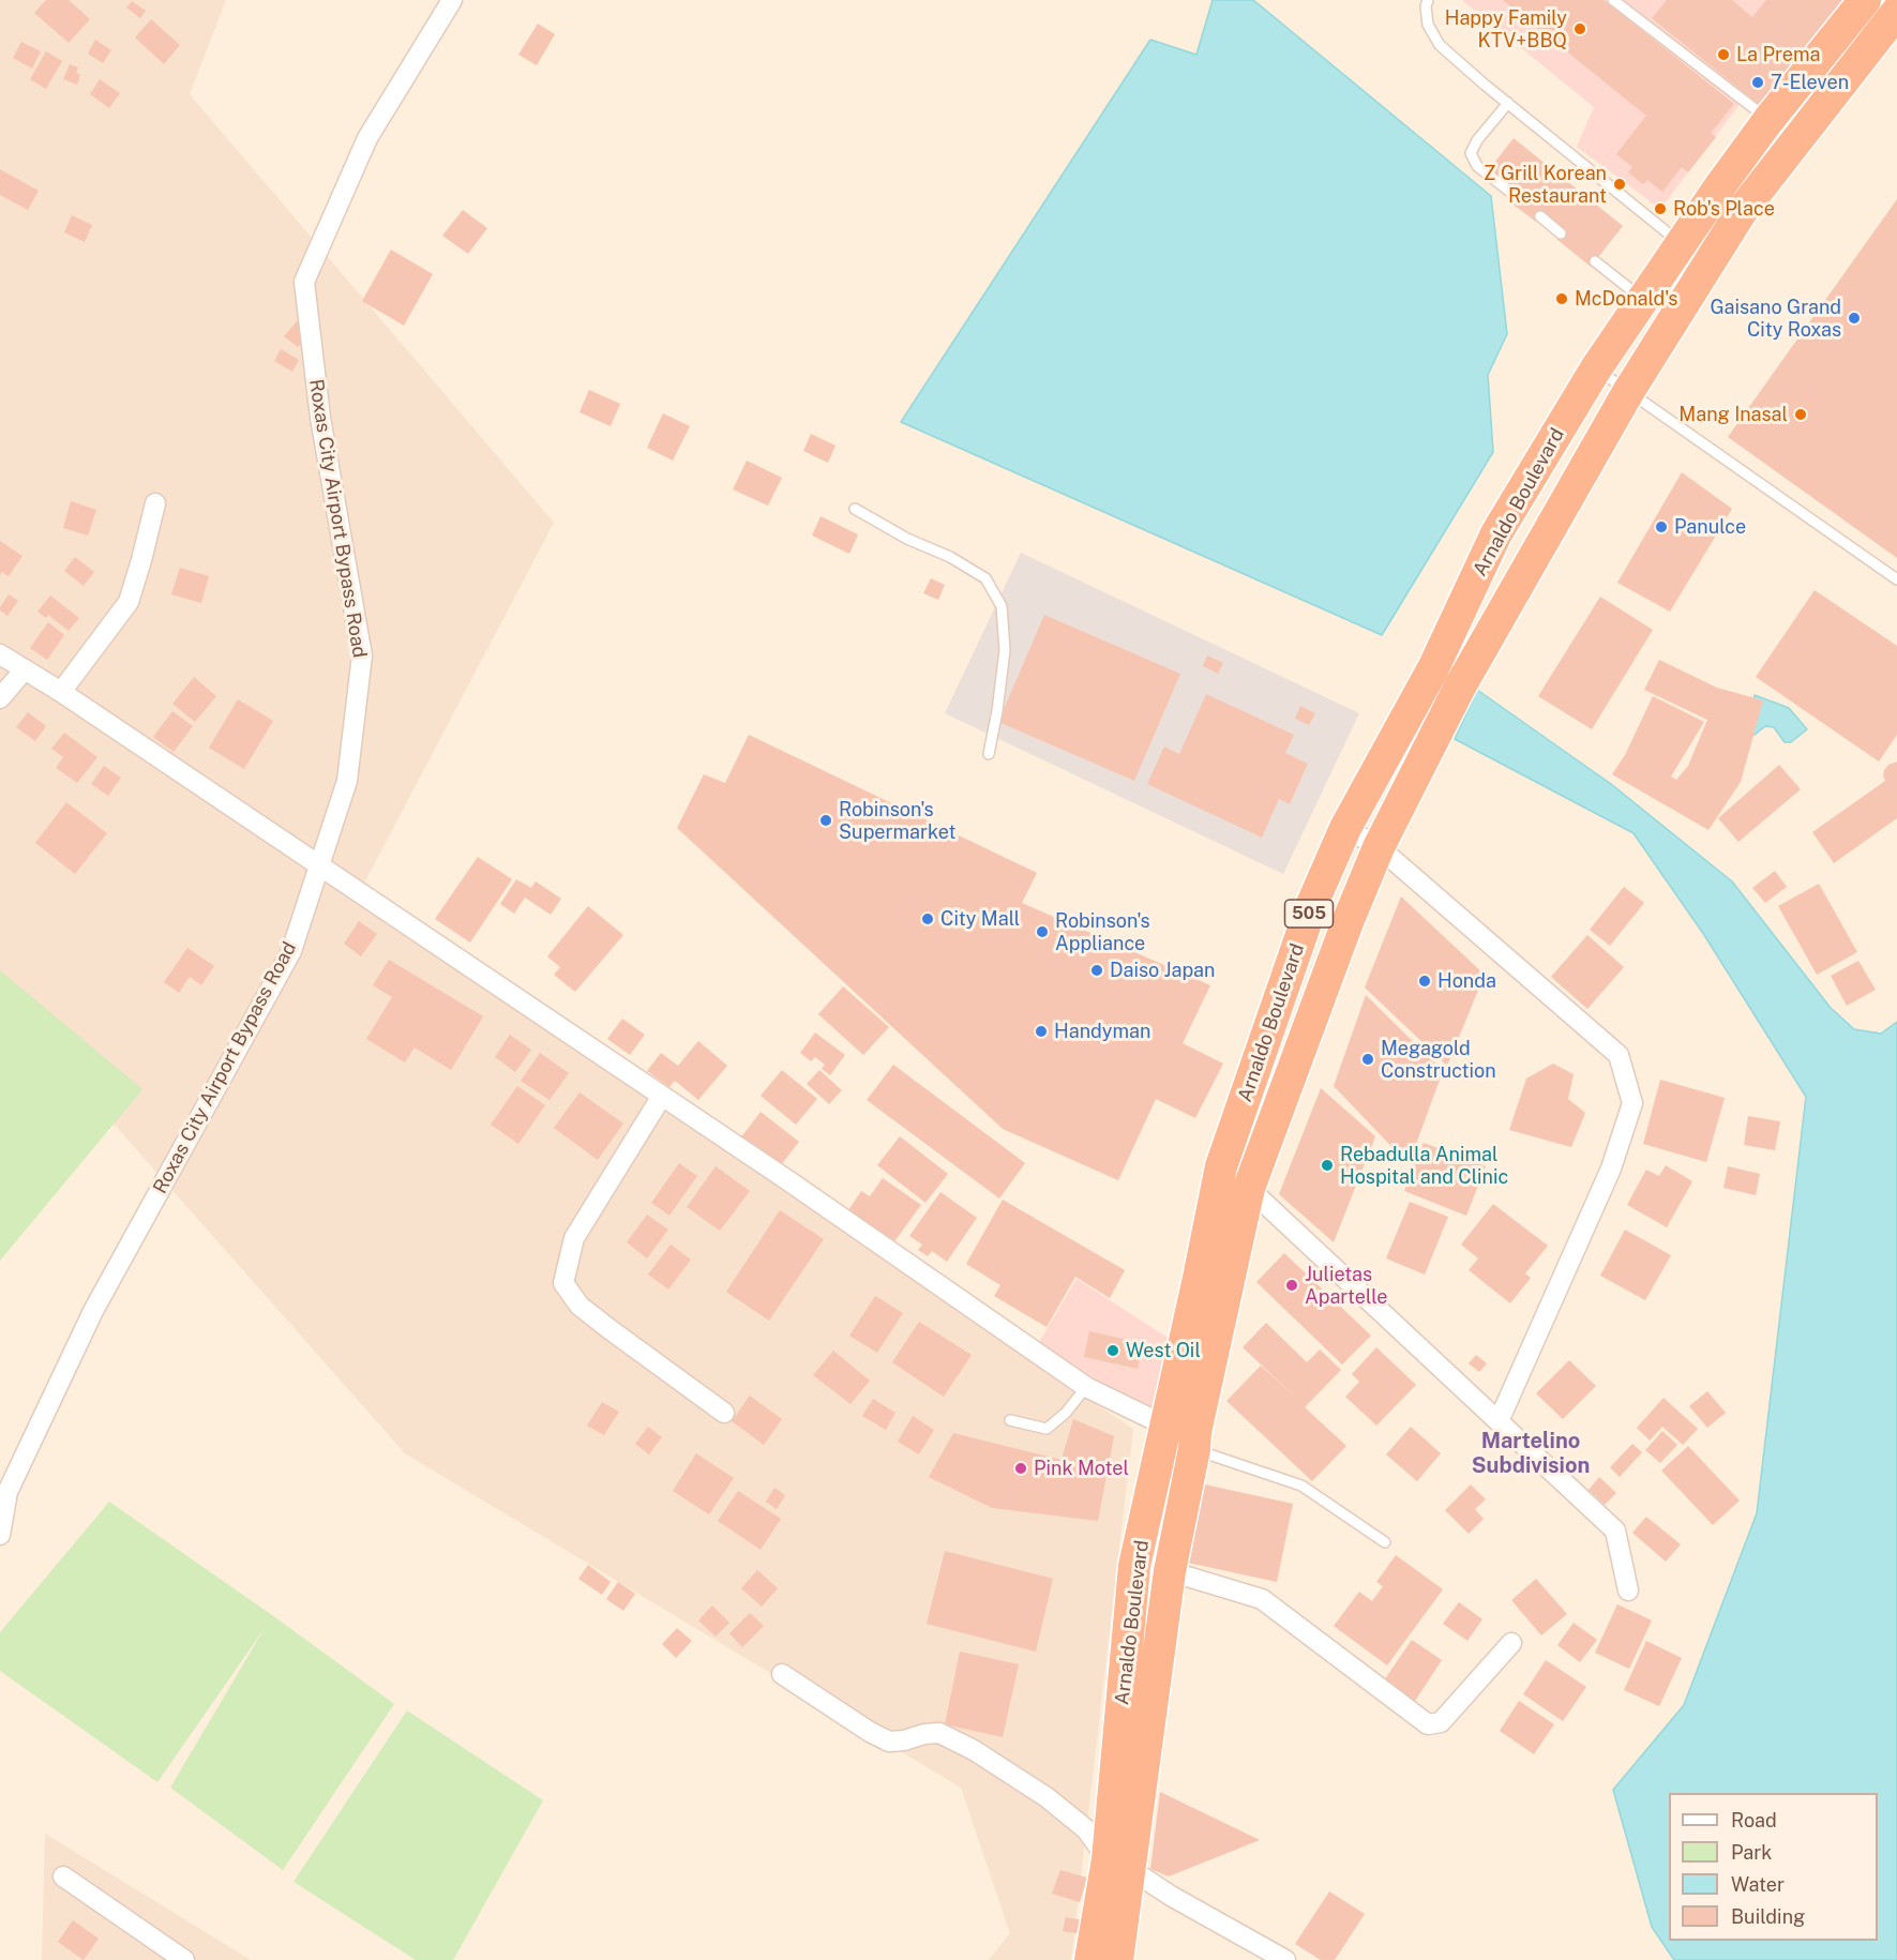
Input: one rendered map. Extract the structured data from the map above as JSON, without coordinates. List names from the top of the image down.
{
  "streets": {
    "highway": ["Arnaldo Boulevard", "505"],
    "street": ["Roxas City Airport Bypass Road"]
  },
  "districts": ["Martelino Subdivision"],
  "places": [
    "Happy Family KTV+BBQ",
    "La Prema",
    "7-Eleven",
    "Z Grill Korean Restaurant",
    "Rob's Place",
    "McDonald's",
    "Gaisano Grand City Roxas",
    "Mang Inasal",
    "Panulce",
    "Robinson's Supermarket",
    "City Mall",
    "Robinson's Appliance",
    "Daiso Japan",
    "Honda",
    "Handyman",
    "Megagold Construction",
    "Rebadulla Animal Hospital and Clinic",
    "Julietas Apartelle",
    "West Oil",
    "Pink Motel"
  ],
  "legend": [
    "Road",
    "Park",
    "Water",
    "Building"
  ]
}
